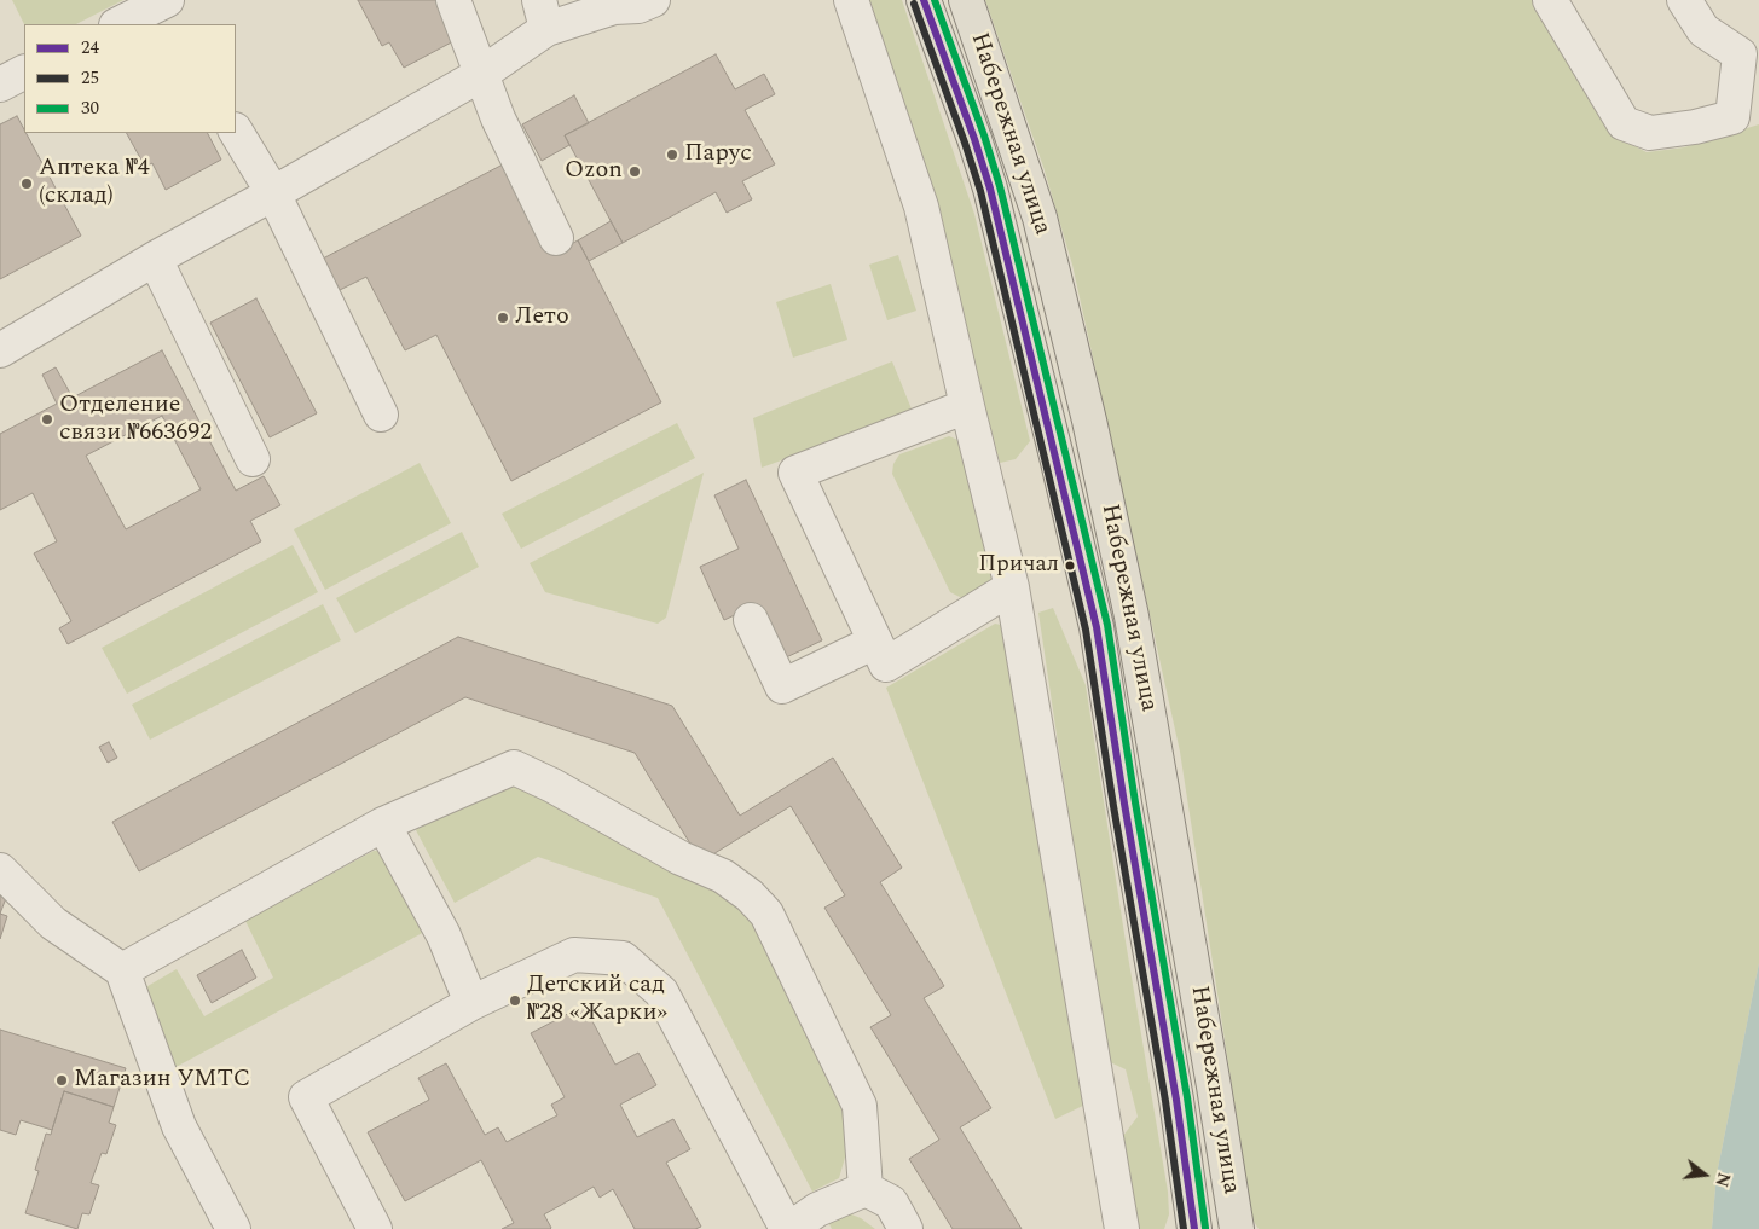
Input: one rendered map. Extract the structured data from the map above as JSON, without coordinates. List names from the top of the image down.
{
  "streets": {
    "main road": ["Набережная улица"]
  },
  "places": [
    "Парус",
    "Ozon",
    "Аптека №4 (склад)",
    "Лето",
    "Отделение связи №663692",
    "Причал",
    "Детский сад №28 «Жарки»",
    "Магазин УМТС"
  ],
  "lines": ["transit line 24", "transit line 30", "transit line 25"],
  "legend": ["24", "25", "30"],
  "north": "right"
}
